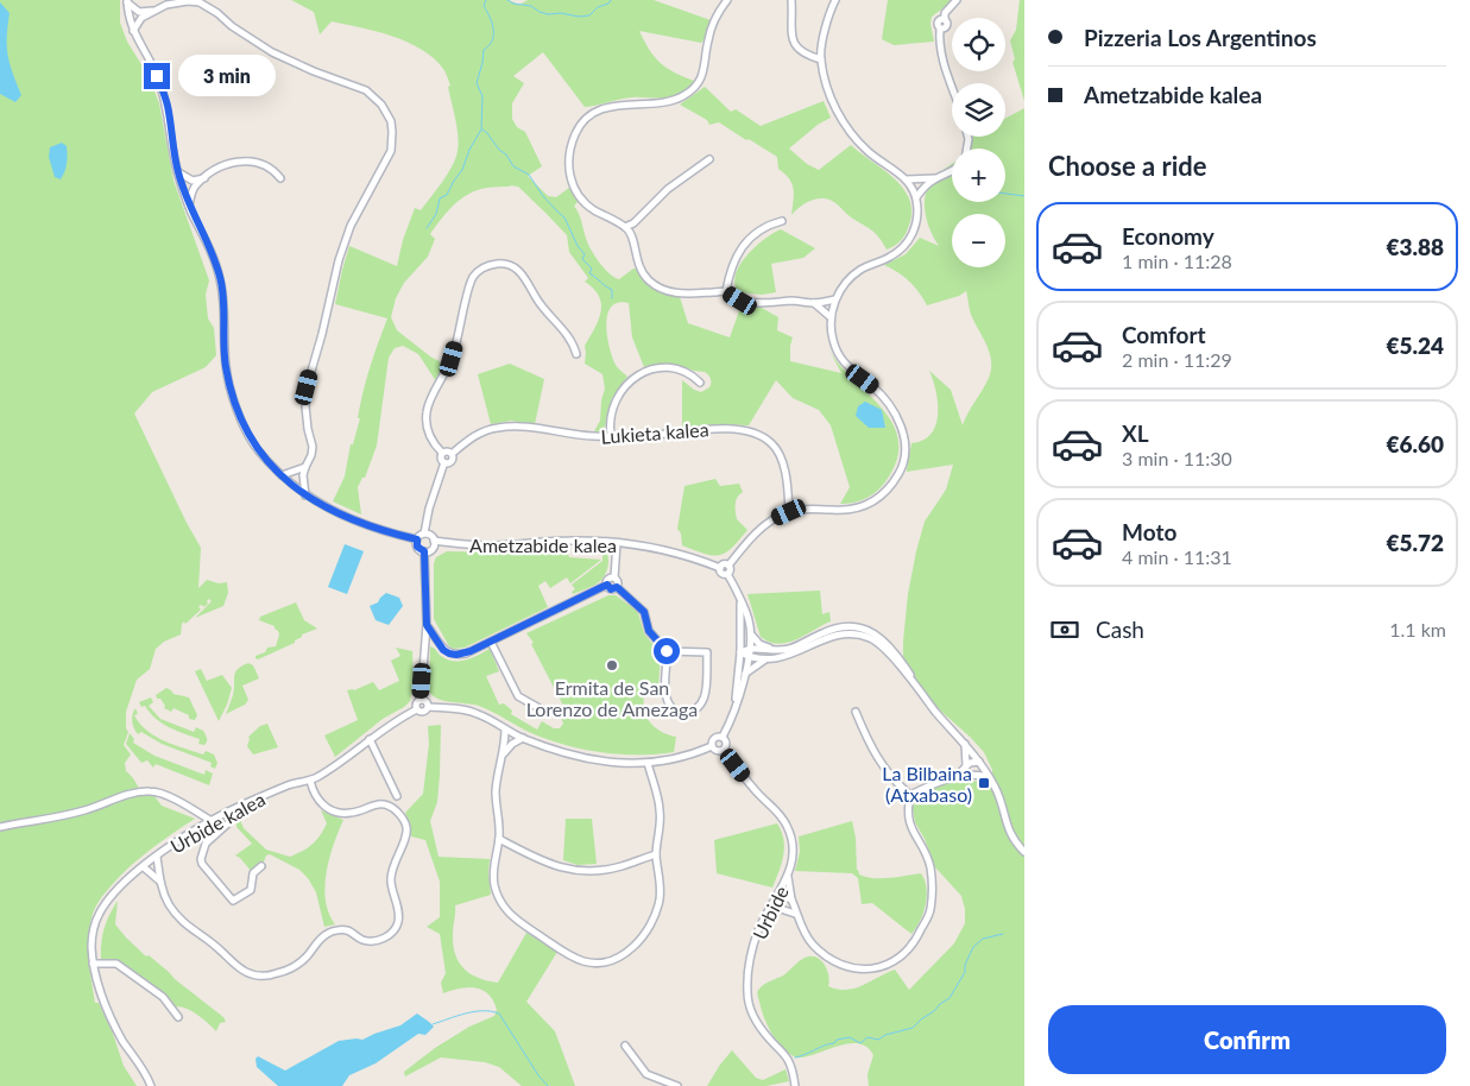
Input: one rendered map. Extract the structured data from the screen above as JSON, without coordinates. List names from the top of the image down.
{
  "streets": {
    "street": [
      "Lukieta kalea",
      "Ametzabide kalea",
      "Urbide kalea",
      "Urbide"
    ]
  },
  "places": {
    "other": ["Ermita de San Lorenzo de Amezaga"],
    "transit": ["La Bilbaina (Atxabaso)"]
  },
  "page": {
    "banner": ["Pizzeria Los Argentinos", "Ametzabide kalea"],
    "map_buttons": ["+", "−"],
    "bubble": "3 min",
    "heading": "Choose a ride",
    "list": [
      {
        "name": "Economy",
        "note": "1 min · 11:28",
        "value": "€3.88"
      },
      {
        "name": "Comfort",
        "note": "2 min · 11:29",
        "value": "€5.24"
      },
      {
        "name": "XL",
        "note": "3 min · 11:30",
        "value": "€6.60"
      },
      {
        "name": "Moto",
        "note": "4 min · 11:31",
        "value": "€5.72"
      }
    ],
    "pay": ["Cash", "1.1 km"],
    "buttons": "Confirm"
  }
}
